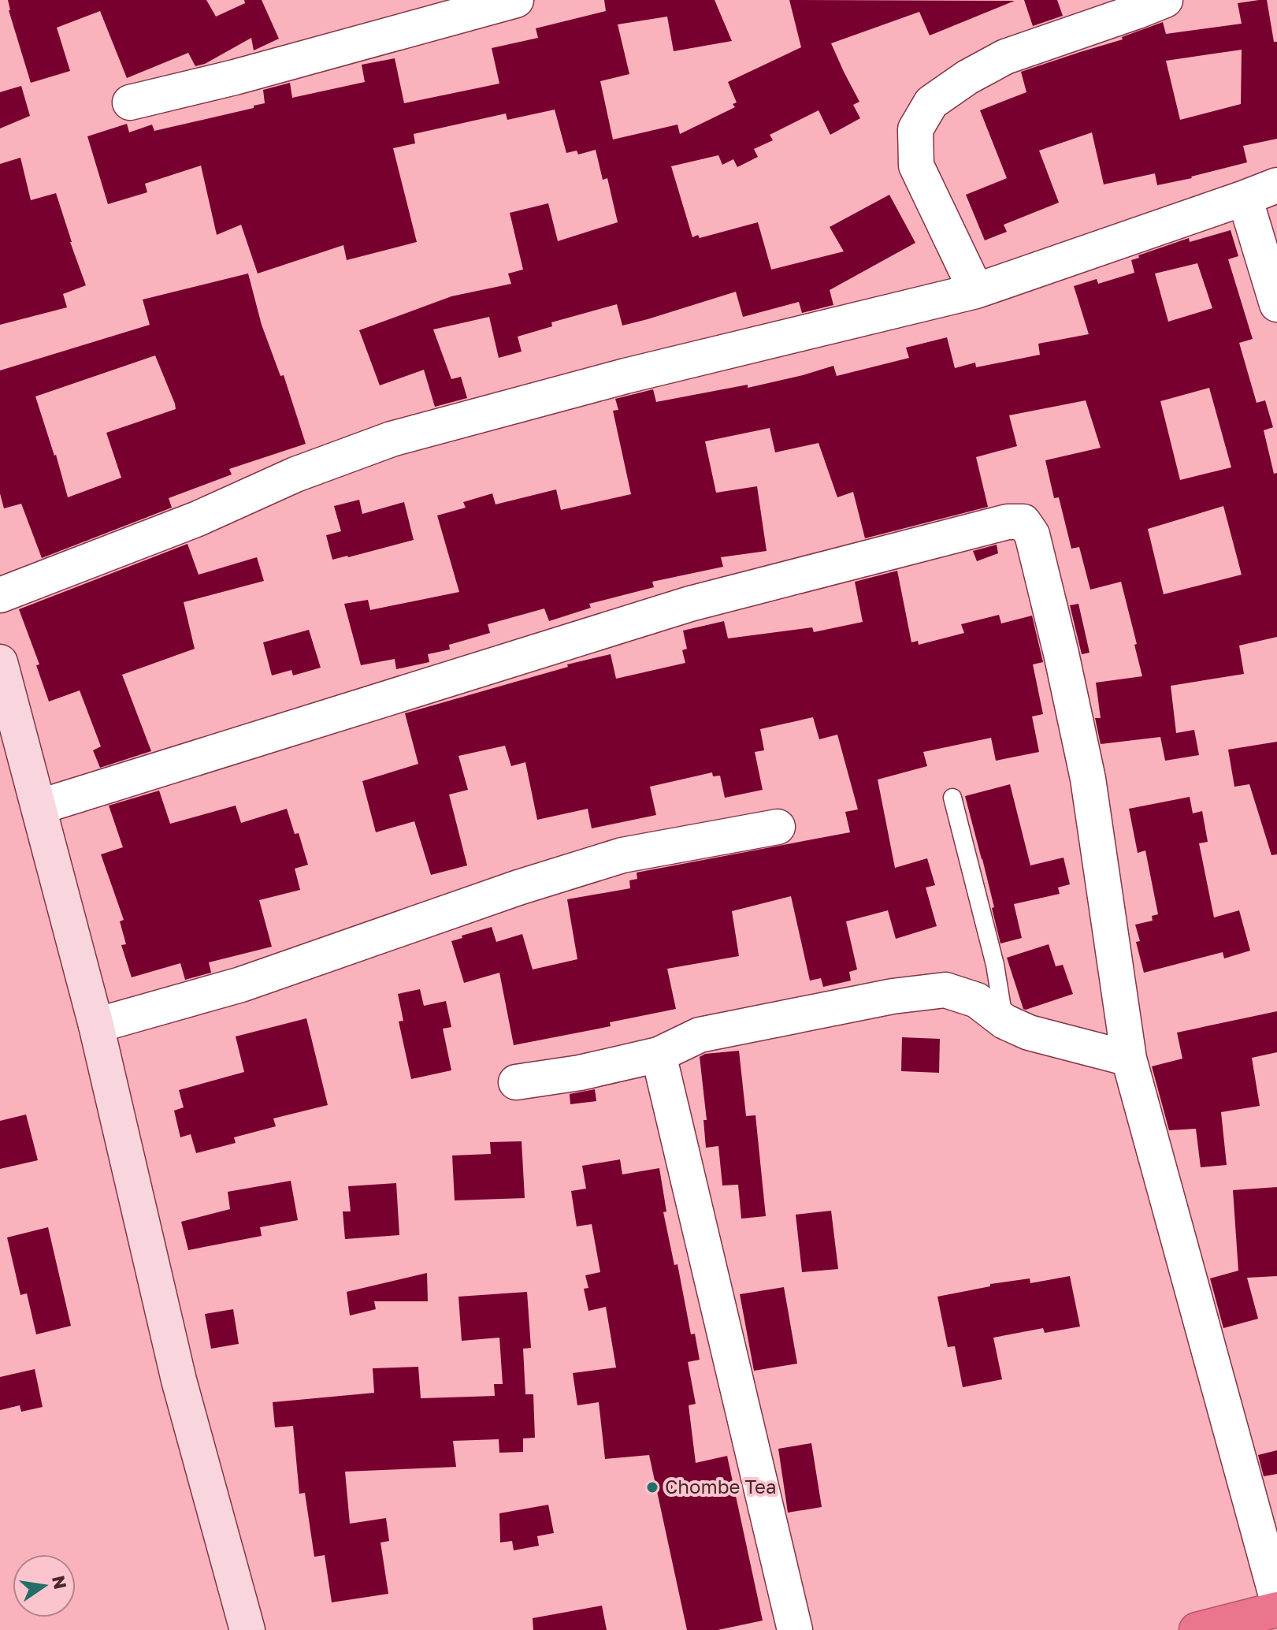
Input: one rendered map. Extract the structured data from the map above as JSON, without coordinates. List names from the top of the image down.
{
  "places": ["Chombe Tea"],
  "north": "right"
}
